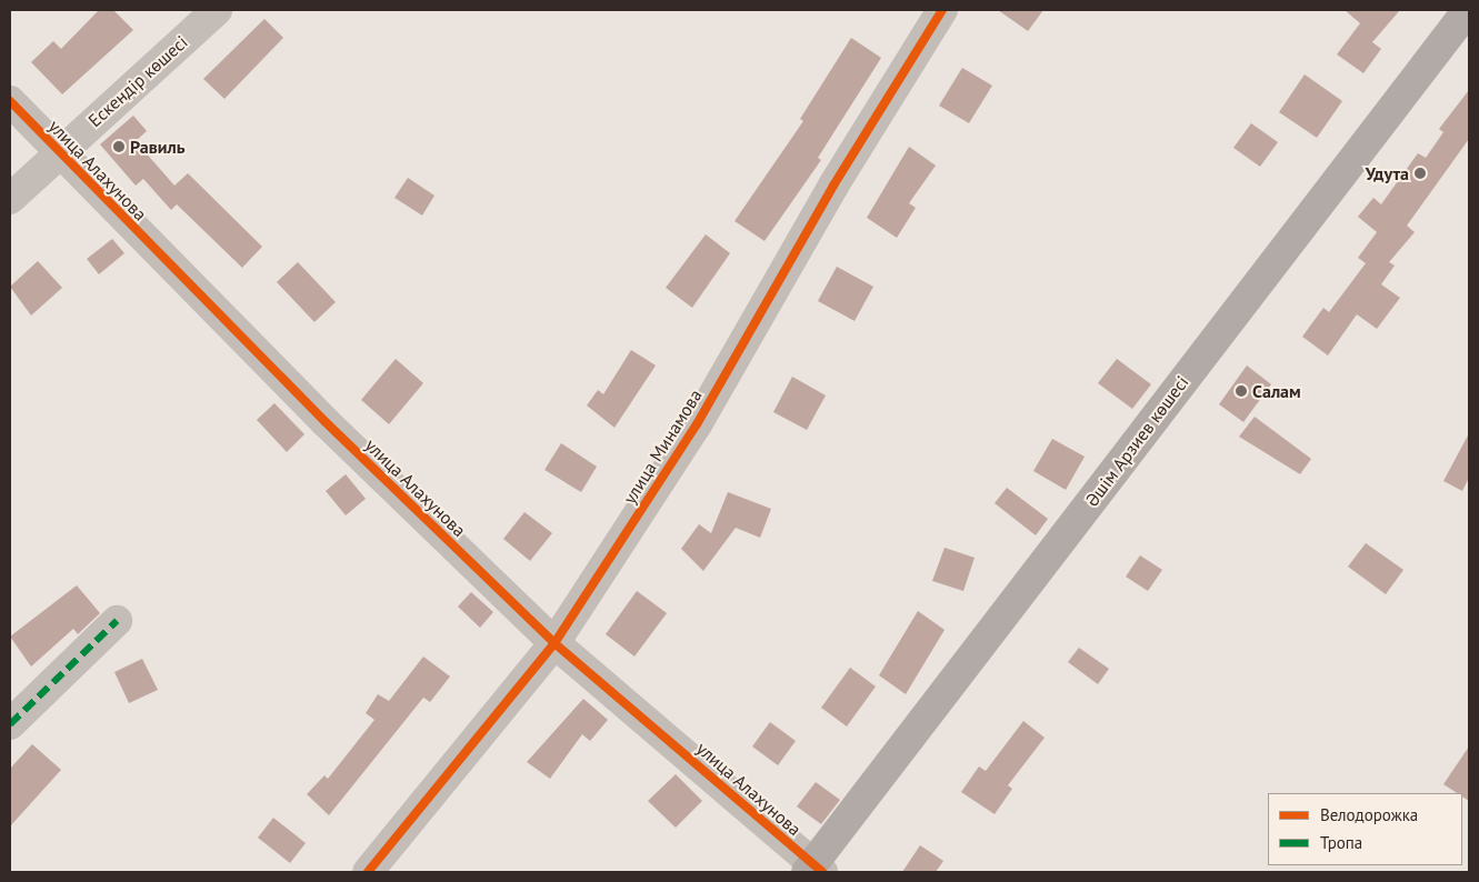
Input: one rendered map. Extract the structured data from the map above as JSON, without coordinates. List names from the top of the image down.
{
  "streets": {
    "main road": ["Әшім Арзиев көшесі"],
    "street": ["Ескендір көшесі", "улица Алахунова", "улица Минамова"]
  },
  "crossings": [
    ["Ескендір көшесі", "улица Алахунова"],
    ["улица Алахунова", "Әшім Арзиев көшесі"],
    ["улица Алахунова", "улица Минамова"]
  ],
  "places": ["Равиль", "Удута", "Салам"],
  "legend": ["Велодорожка", "Тропа"]
}
